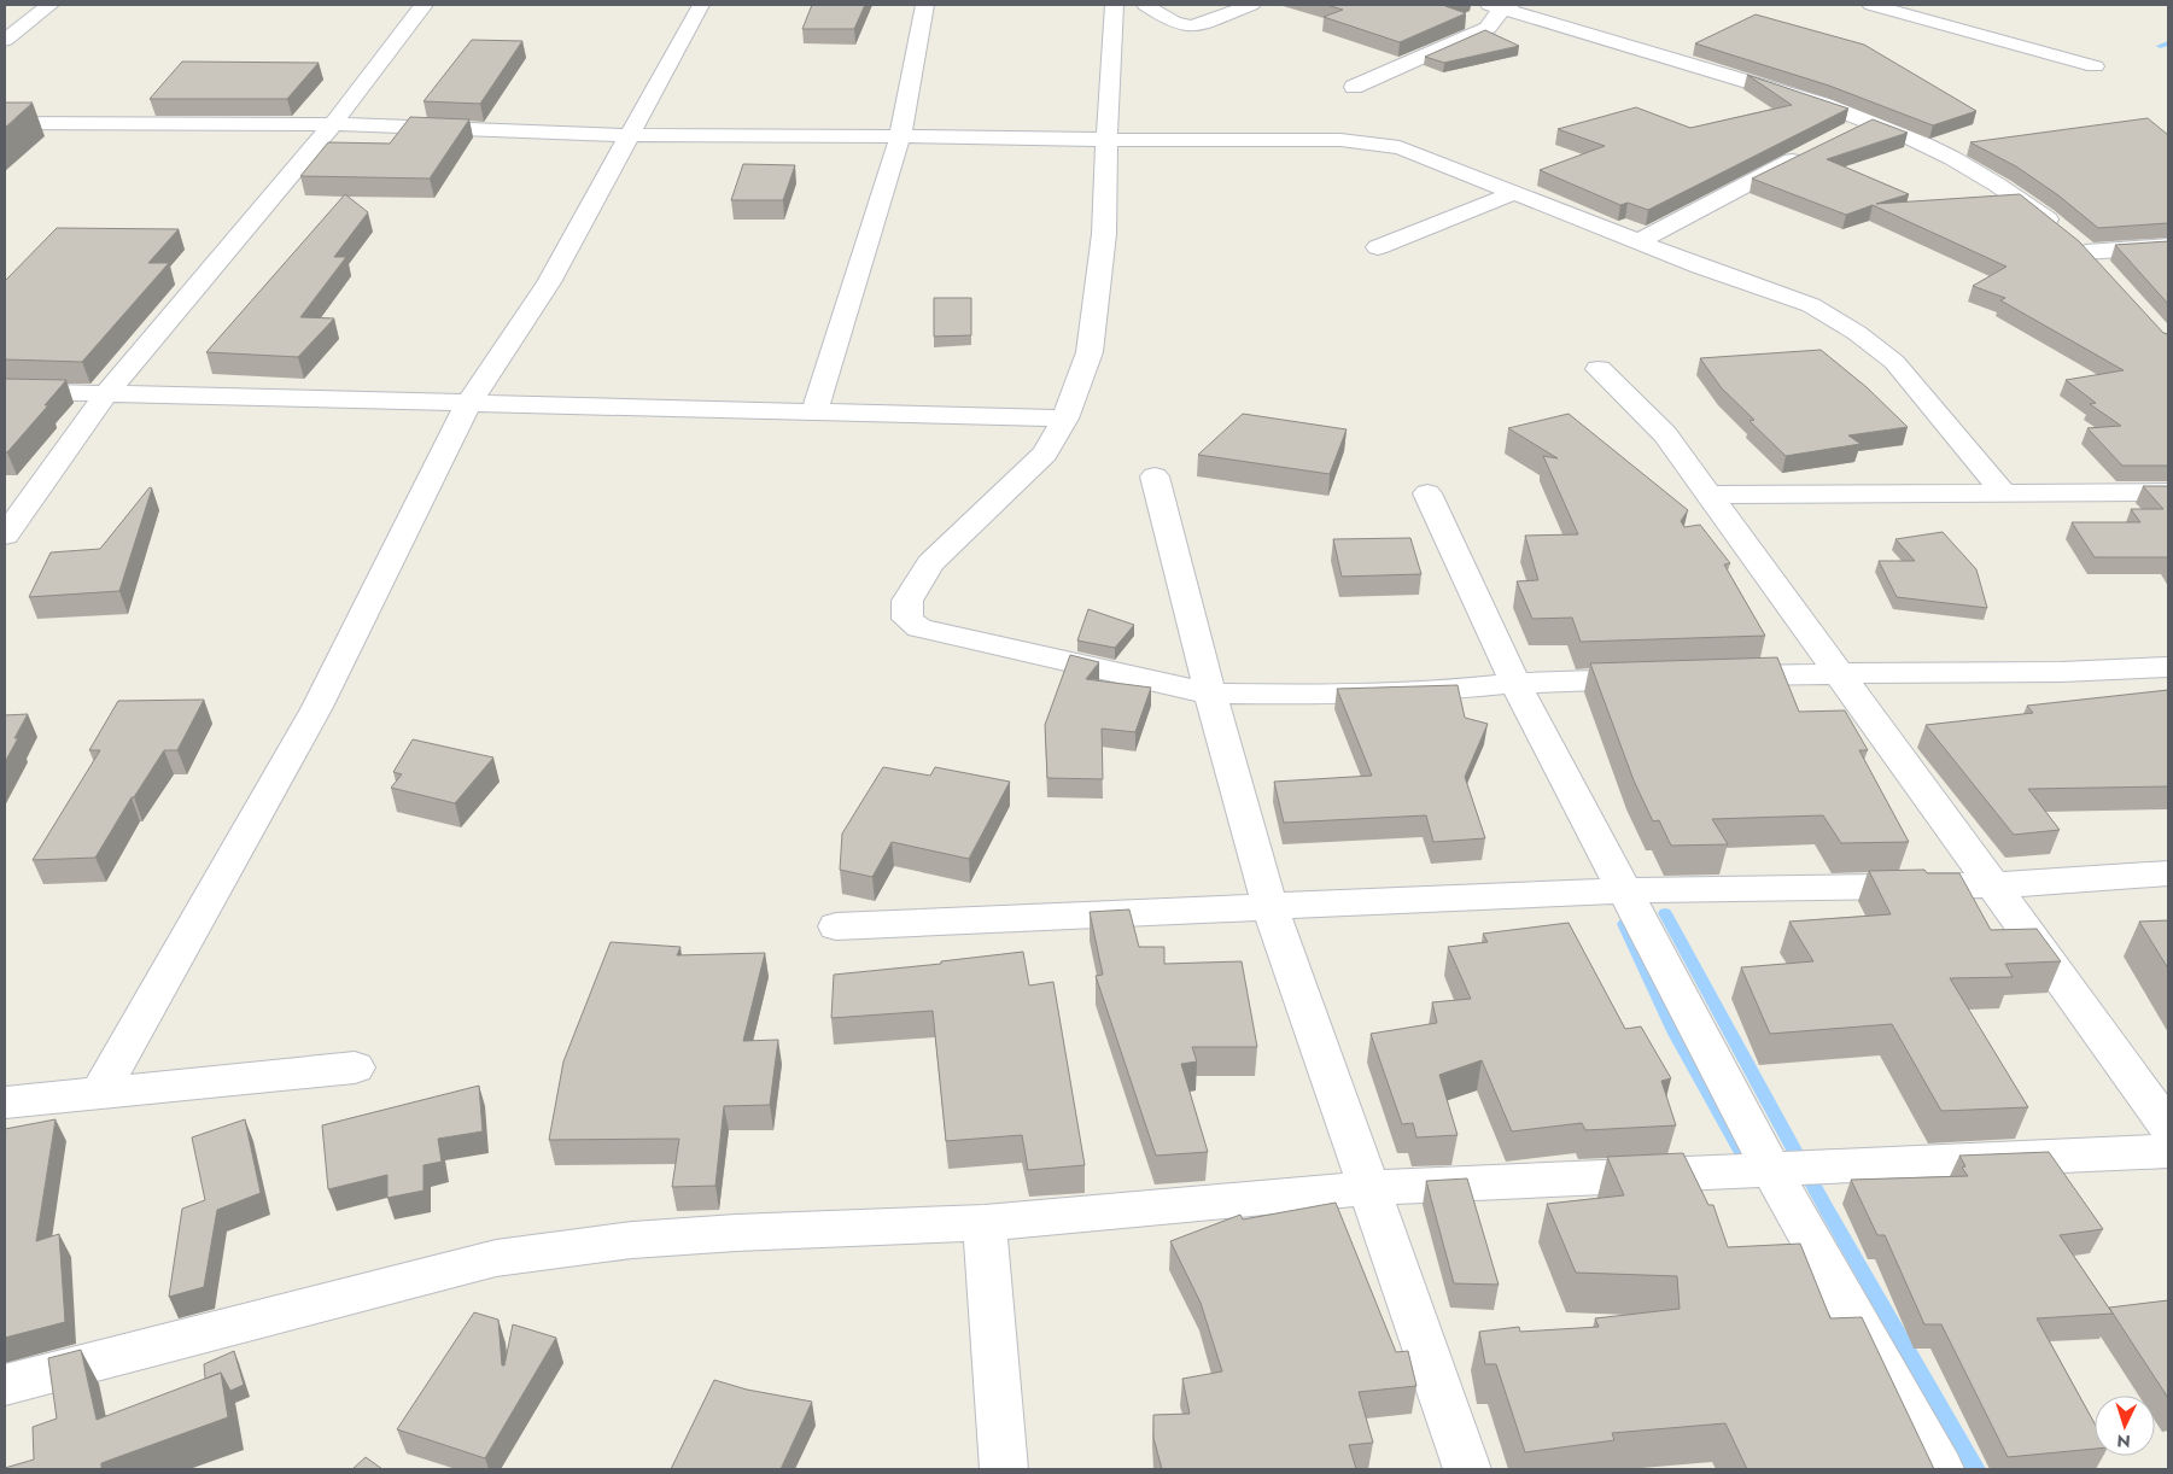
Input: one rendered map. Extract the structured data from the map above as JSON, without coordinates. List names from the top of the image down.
{
  "north": "bottom"
}
